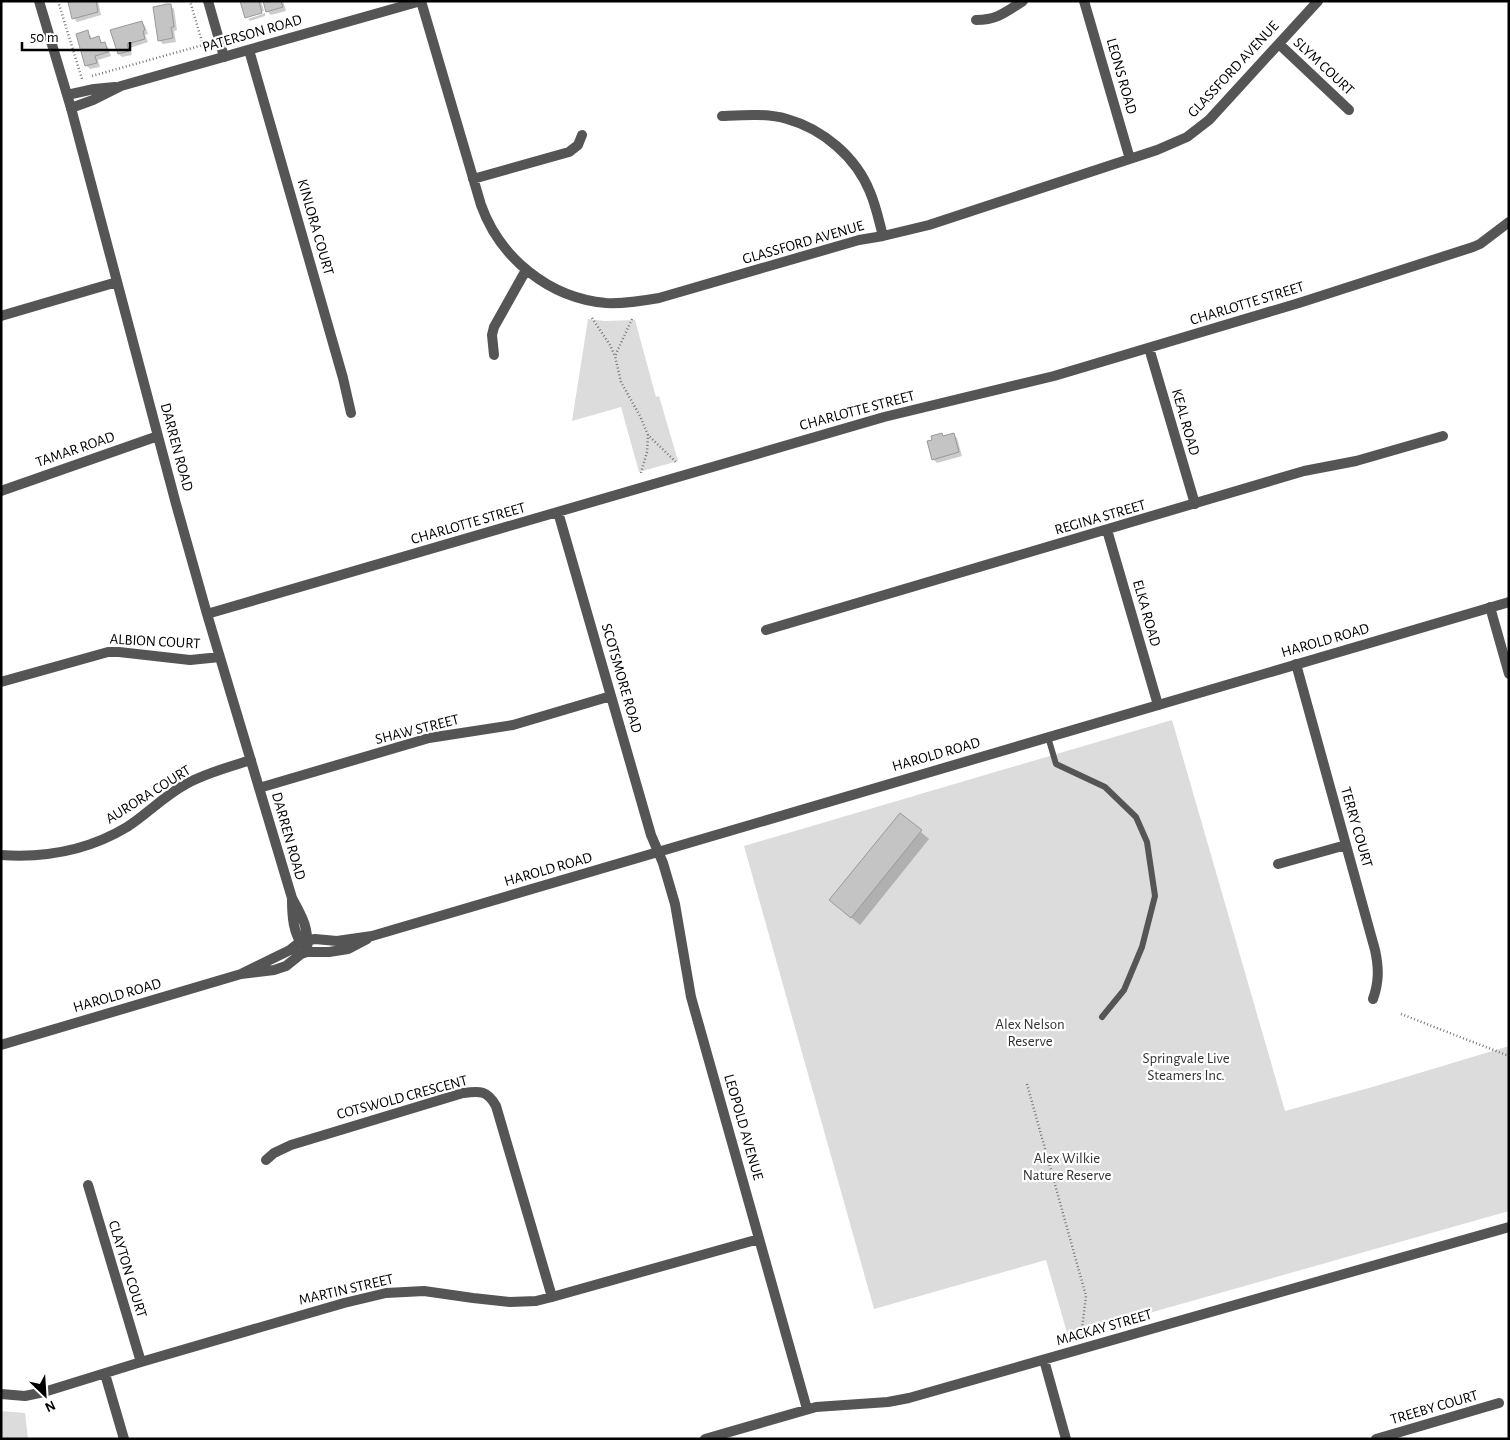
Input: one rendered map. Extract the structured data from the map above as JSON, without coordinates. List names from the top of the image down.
{
  "streets": {
    "street": [
      "PATERSON ROAD",
      "SLYM COURT",
      "GLASSFORD AVENUE",
      "LEONS ROAD",
      "KINLORA COURT",
      "CHARLOTTE STREET",
      "KEAL ROAD",
      "DARREN ROAD",
      "TAMAR ROAD",
      "REGINA STREET",
      "ELKA ROAD",
      "HAROLD ROAD",
      "ALBION COURT",
      "SCOTSMORE ROAD",
      "SHAW STREET",
      "AURORA COURT",
      "TERRY COURT",
      "COTSWOLD CRESCENT",
      "LEOPOLD AVENUE",
      "CLAYTON COURT",
      "MARTIN STREET",
      "MACKAY STREET",
      "TREEBY COURT"
    ]
  },
  "crossings": [
    ["PATERSON ROAD", "GLASSFORD AVENUE"],
    ["PATERSON ROAD", "KINLORA COURT"],
    ["PATERSON ROAD", "DARREN ROAD"],
    ["SLYM COURT", "GLASSFORD AVENUE"],
    ["GLASSFORD AVENUE", "LEONS ROAD"],
    ["CHARLOTTE STREET", "KEAL ROAD"],
    ["CHARLOTTE STREET", "DARREN ROAD"],
    ["CHARLOTTE STREET", "SCOTSMORE ROAD"],
    ["KEAL ROAD", "REGINA STREET"],
    ["DARREN ROAD", "TAMAR ROAD"],
    ["DARREN ROAD", "HAROLD ROAD"],
    ["DARREN ROAD", "ALBION COURT"],
    ["DARREN ROAD", "SHAW STREET"],
    ["DARREN ROAD", "AURORA COURT"],
    ["REGINA STREET", "ELKA ROAD"],
    ["ELKA ROAD", "HAROLD ROAD"],
    ["HAROLD ROAD", "SCOTSMORE ROAD"],
    ["HAROLD ROAD", "TERRY COURT"],
    ["HAROLD ROAD", "LEOPOLD AVENUE"],
    ["SCOTSMORE ROAD", "SHAW STREET"],
    ["SCOTSMORE ROAD", "LEOPOLD AVENUE"],
    ["COTSWOLD CRESCENT", "MARTIN STREET"],
    ["LEOPOLD AVENUE", "MARTIN STREET"],
    ["LEOPOLD AVENUE", "MACKAY STREET"],
    ["CLAYTON COURT", "MARTIN STREET"]
  ],
  "parks": ["Alex Nelson Reserve", "Springvale Live Steamers Inc.", "Alex Wilkie Nature Reserve"],
  "scale_bar": "50 m",
  "north": "bottom right"
}
